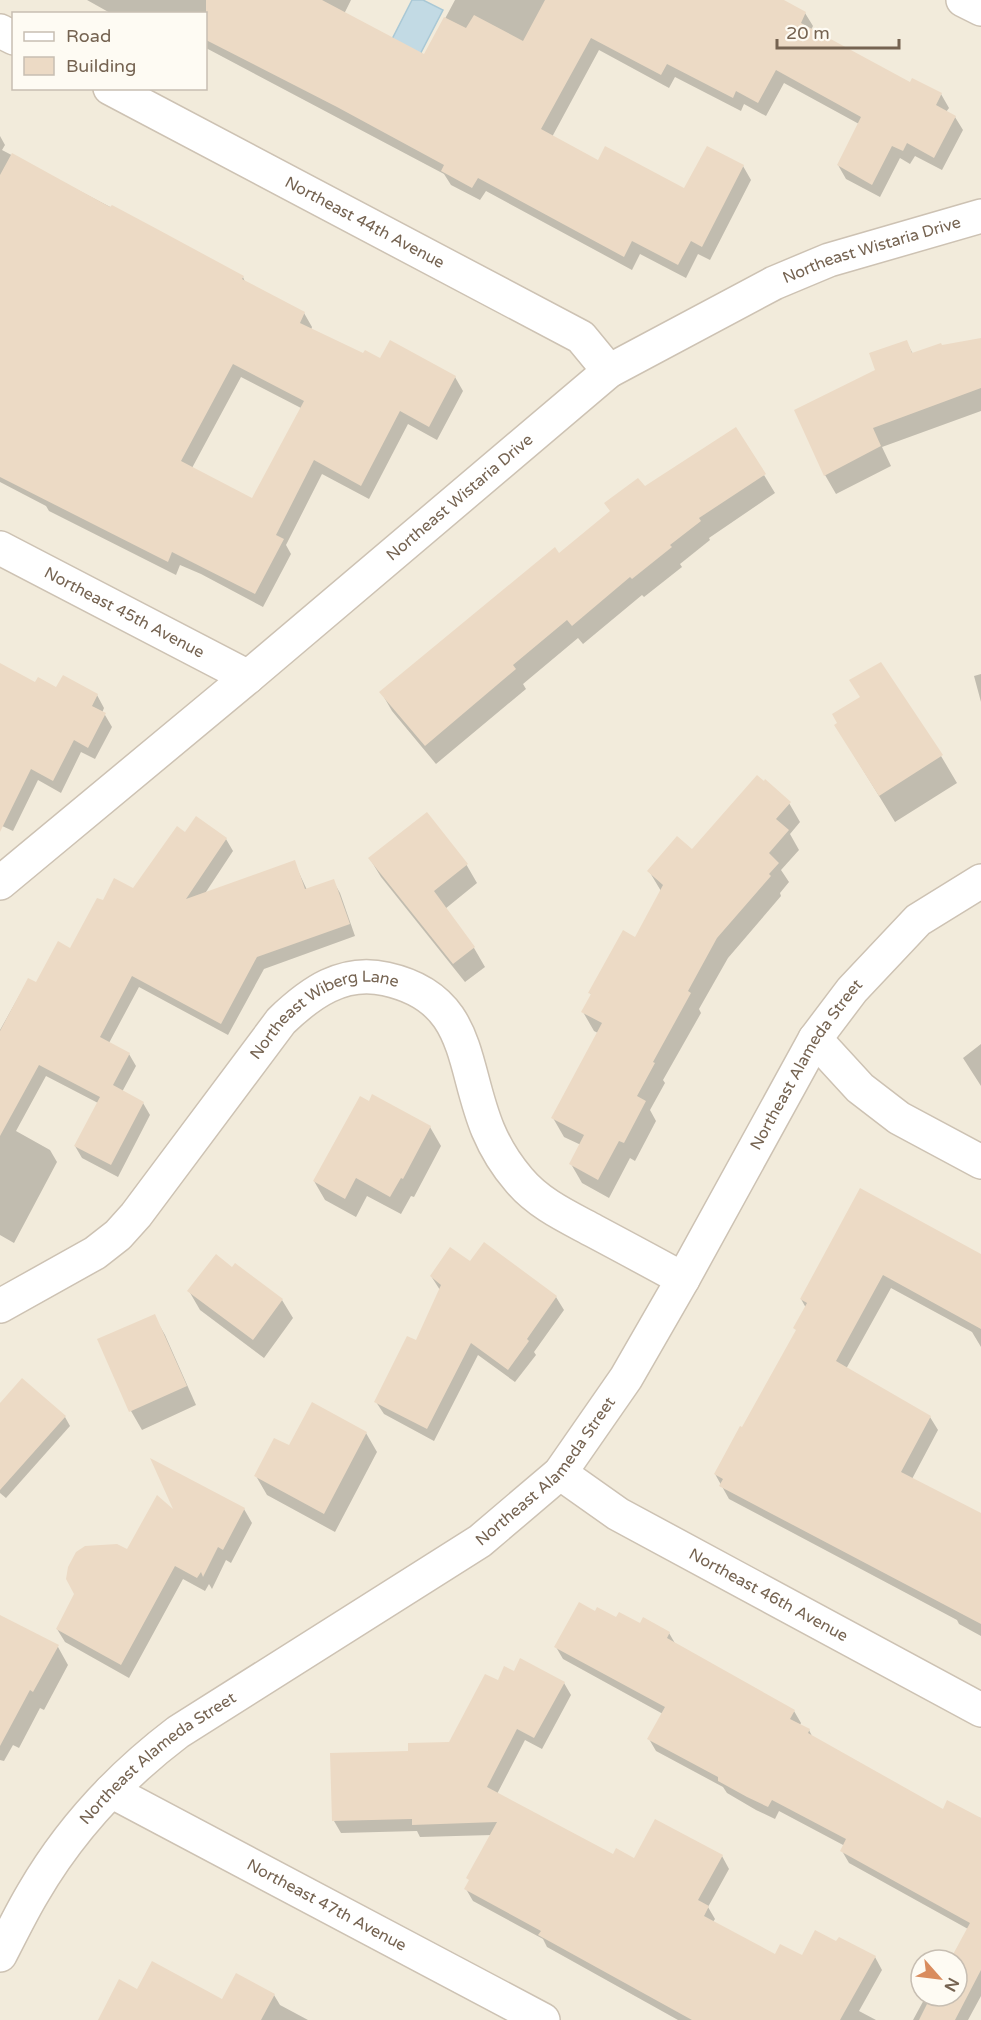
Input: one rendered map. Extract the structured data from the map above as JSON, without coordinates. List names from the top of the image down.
{
  "streets": {
    "street": [
      "Northeast 44th Avenue",
      "Northeast Wistaria Drive",
      "Northeast 45th Avenue",
      "Northeast Wiberg Lane",
      "Northeast Alameda Street",
      "Northeast 46th Avenue",
      "Northeast 47th Avenue"
    ]
  },
  "crossings": [
    ["Northeast 44th Avenue", "Northeast Wistaria Drive"],
    ["Northeast Wistaria Drive", "Northeast 45th Avenue"],
    ["Northeast Wiberg Lane", "Northeast Alameda Street"],
    ["Northeast Alameda Street", "Northeast 46th Avenue"],
    ["Northeast Alameda Street", "Northeast 47th Avenue"]
  ],
  "legend": ["Road", "Building"],
  "scale_bar": "20 m",
  "north": "bottom right"
}
